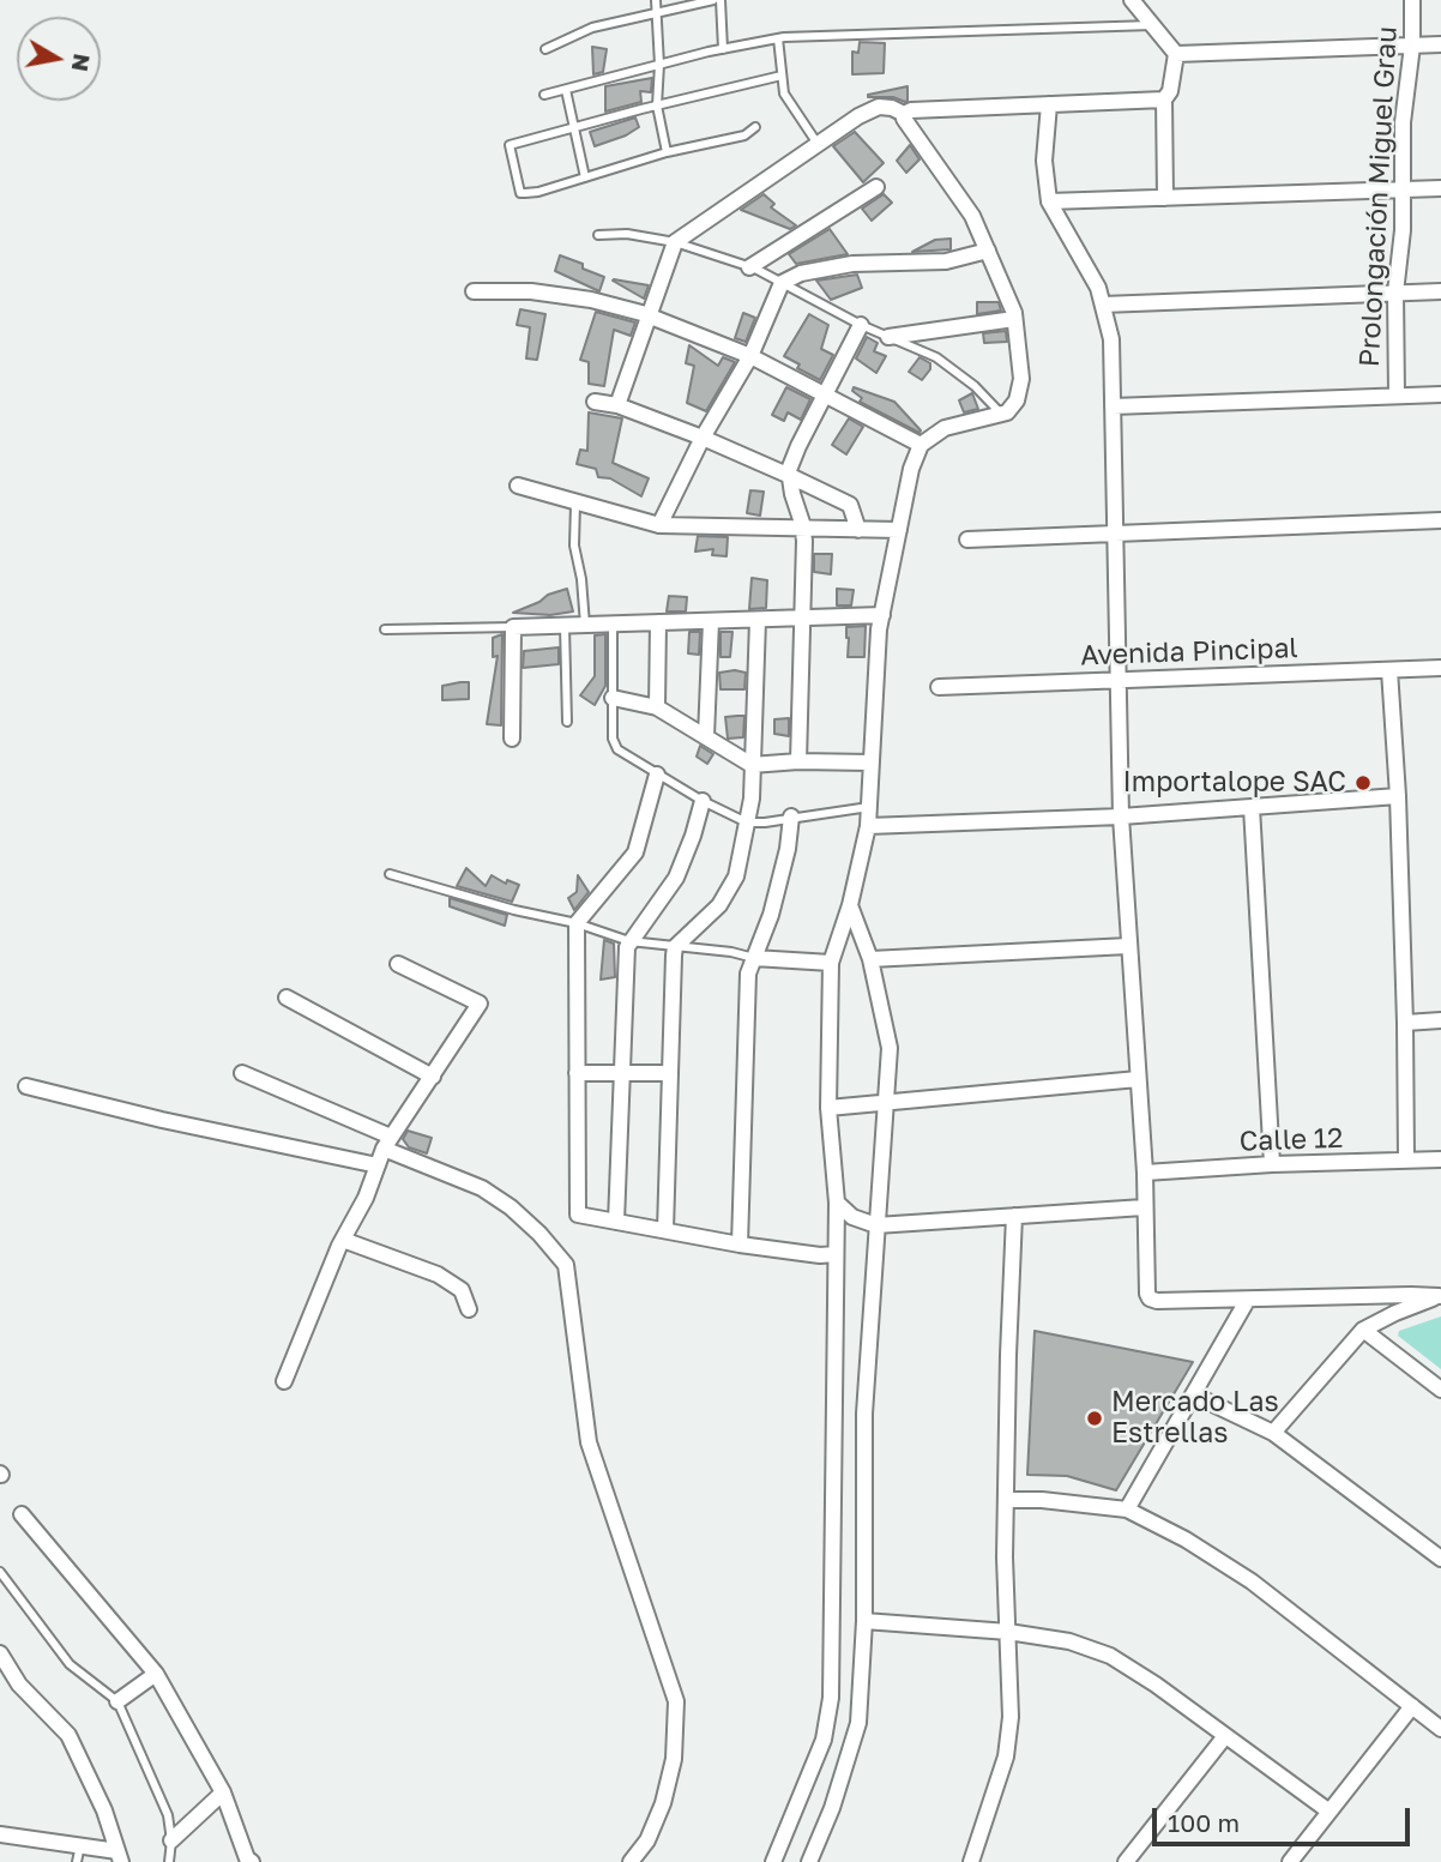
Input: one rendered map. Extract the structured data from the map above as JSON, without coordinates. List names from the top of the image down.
{
  "streets": {
    "street": ["Prolongación Miguel Grau", "Avenida Pincipal", "Calle 12"]
  },
  "places": ["Importalope SAC", "Mercado Las Estrellas"],
  "scale_bar": "100 m",
  "north": "right"
}
